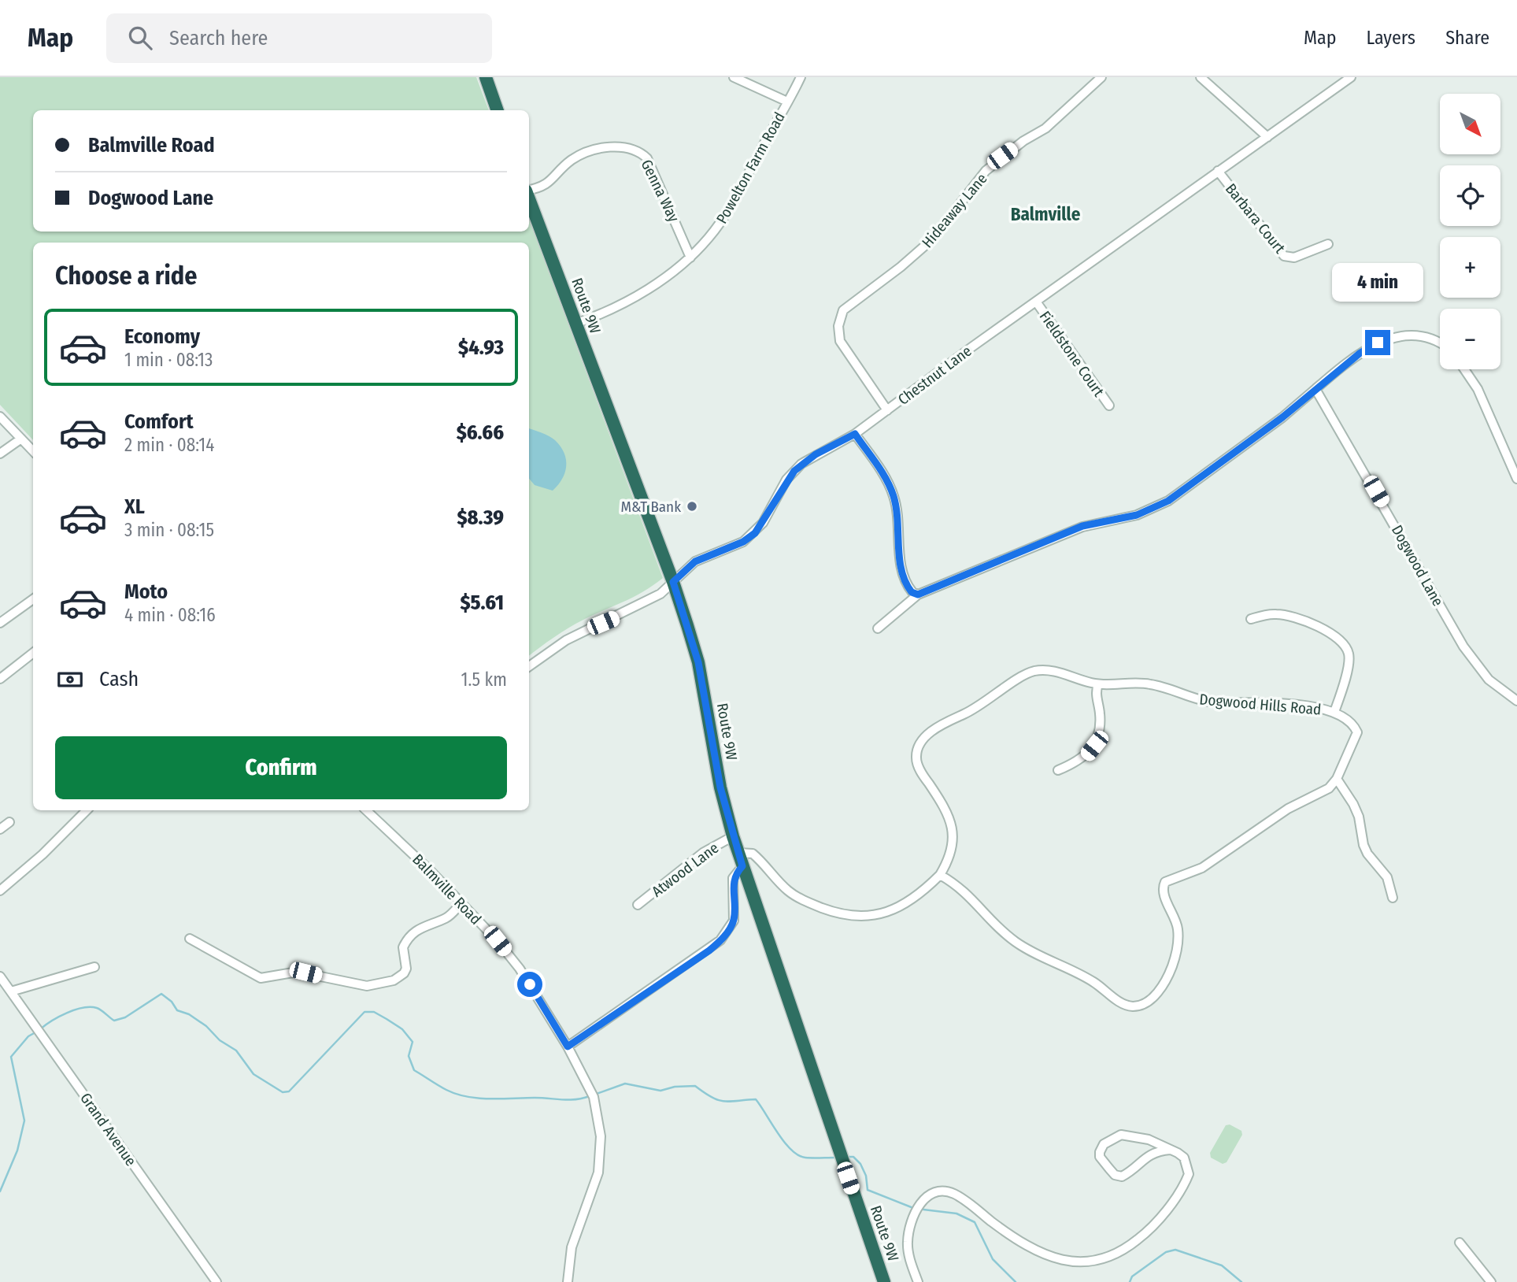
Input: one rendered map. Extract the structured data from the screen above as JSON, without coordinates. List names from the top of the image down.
{
  "streets": {
    "highway": ["Route 9W"],
    "street": [
      "Powelton Farm Road",
      "Genna Way",
      "Hideaway Lane",
      "Barbara Court",
      "Fieldstone Court",
      "Chestnut Lane",
      "Dogwood Lane",
      "Dogwood Hills Road",
      "Atwood Lane",
      "Balmville Road",
      "Grand Avenue"
    ]
  },
  "crossings": [
    ["Powelton Farm Road", "Genna Way"],
    ["Powelton Farm Road", "Route 9W"],
    ["Hideaway Lane", "Chestnut Lane"],
    ["Barbara Court", "Chestnut Lane"],
    ["Route 9W", "Chestnut Lane"],
    ["Route 9W", "Dogwood Hills Road"],
    ["Route 9W", "Atwood Lane"],
    ["Fieldstone Court", "Chestnut Lane"]
  ],
  "districts": ["Balmville"],
  "places": ["M&T Bank"],
  "north": "bottom right",
  "page": {
    "header": "Map",
    "search": "Search here",
    "nav": ["Map", "Layers", "Share"],
    "map_buttons": ["+", "−"],
    "banner": ["Balmville Road", "Dogwood Lane"],
    "heading": "Choose a ride",
    "bubble": "4 min",
    "list": [
      {
        "name": "Economy",
        "note": "1 min · 08:13",
        "value": "$4.93"
      },
      {
        "name": "Comfort",
        "note": "2 min · 08:14",
        "value": "$6.66"
      },
      {
        "name": "XL",
        "note": "3 min · 08:15",
        "value": "$8.39"
      },
      {
        "name": "Moto",
        "note": "4 min · 08:16",
        "value": "$5.61"
      }
    ],
    "pay": ["Cash", "1.5 km"],
    "buttons": "Confirm"
  }
}
